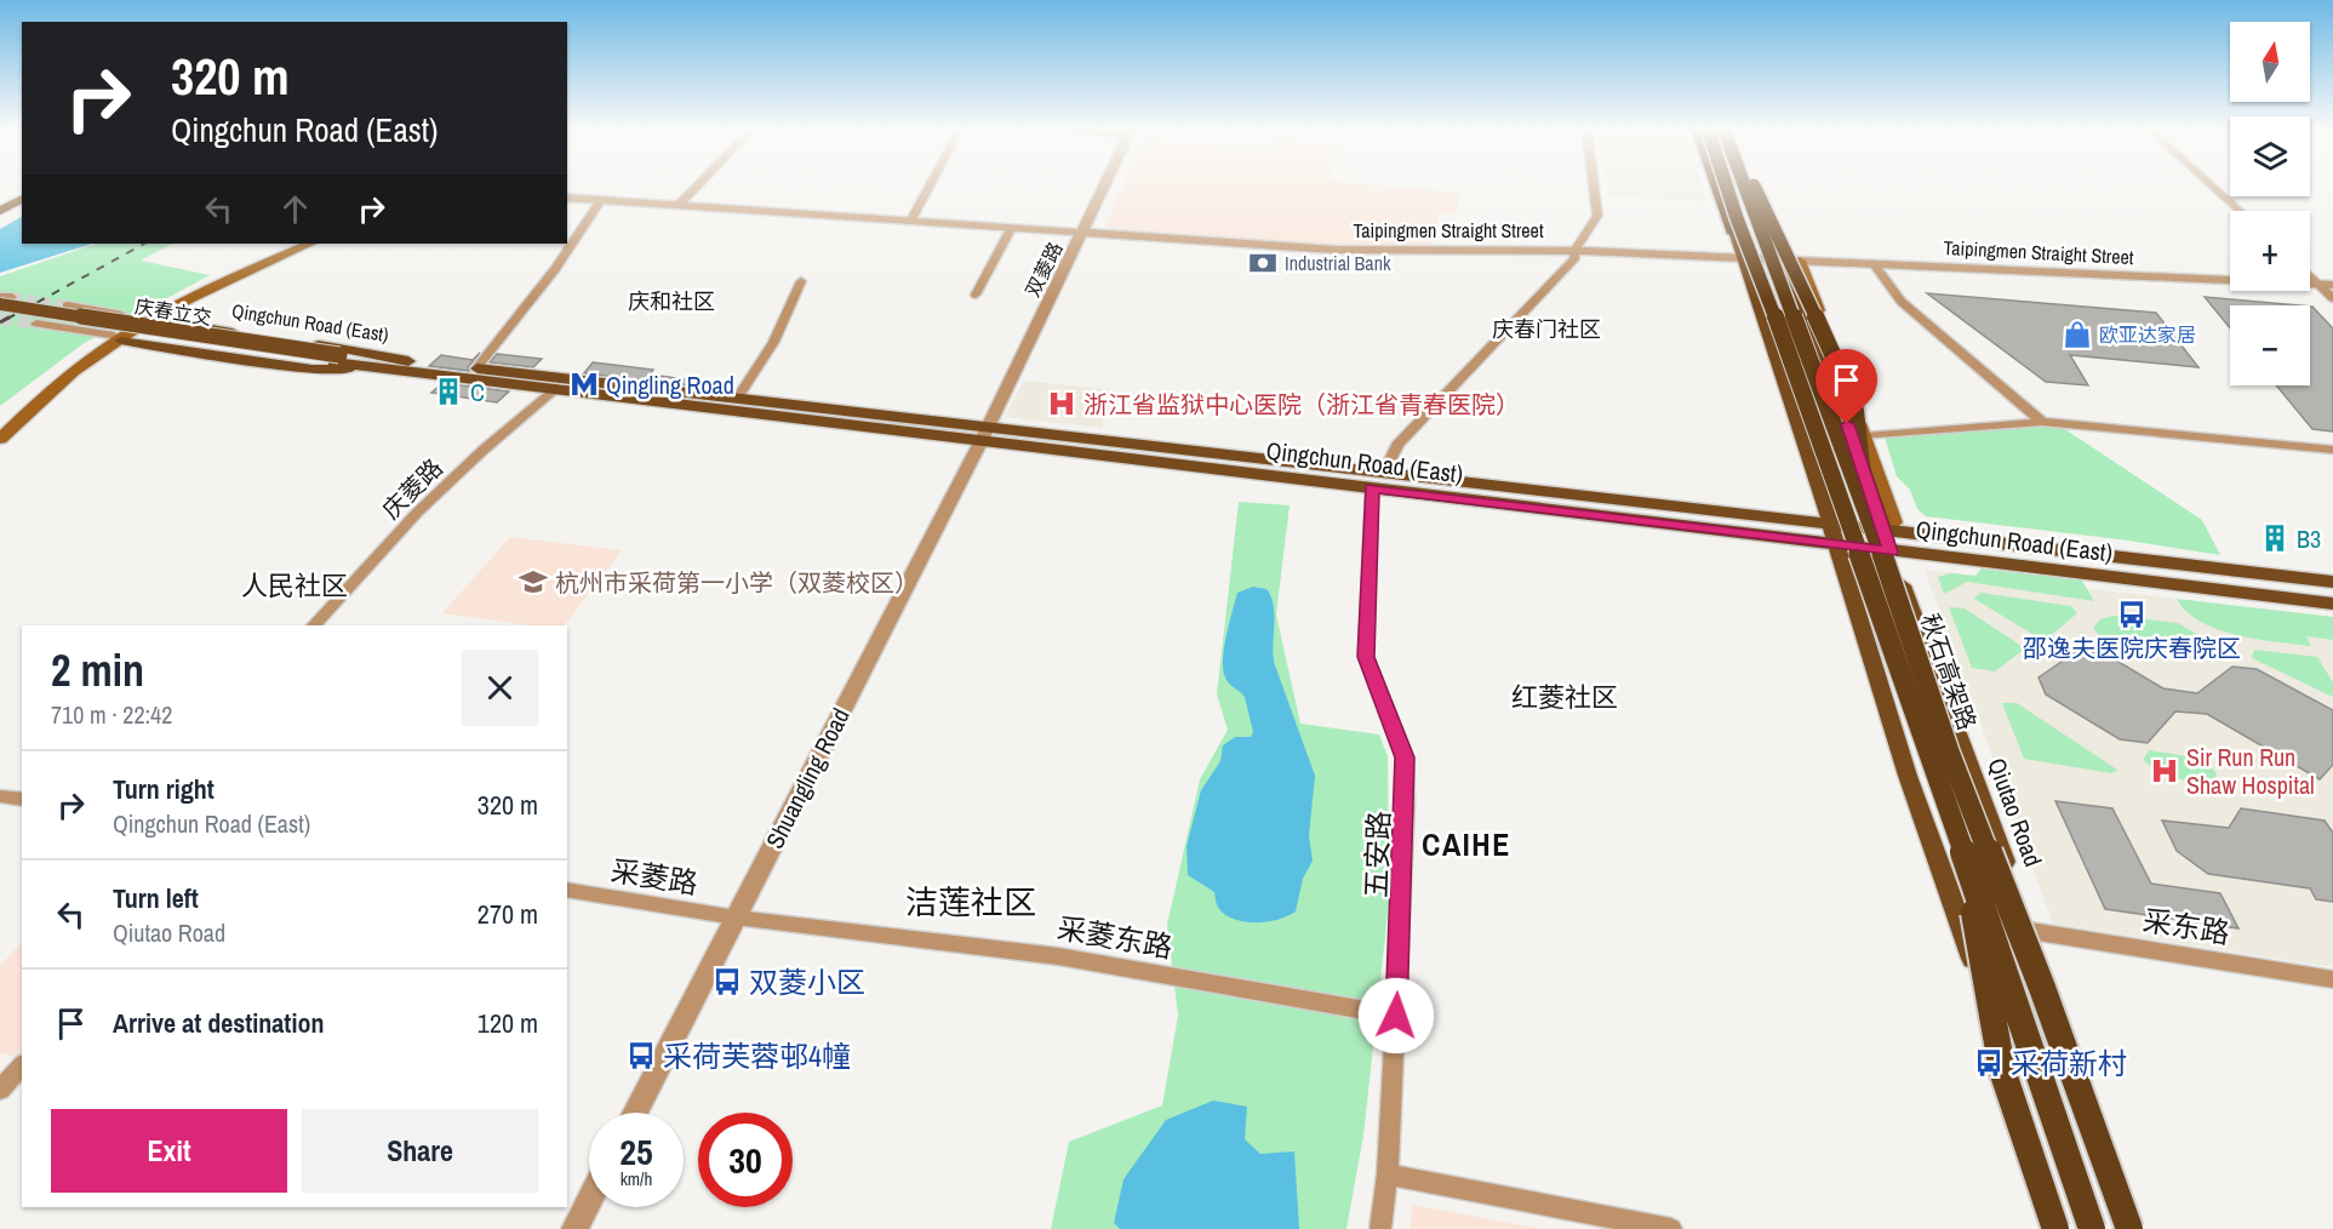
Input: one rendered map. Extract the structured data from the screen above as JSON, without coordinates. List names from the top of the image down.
{
  "streets": {
    "highway": ["秋石高架路"],
    "main road": ["庆春立交", "Qingchun Road (East)", "Qiutao Road"],
    "street": [
      "Taipingmen Straight Street",
      "双菱路",
      "庆菱路",
      "Shuangling Road",
      "五安路",
      "采菱路",
      "采东路",
      "采菱东路"
    ]
  },
  "crossings": [
    ["Taipingmen Straight Street", "双菱路"],
    ["Taipingmen Straight Street", "Qiutao Road"],
    ["双菱路", "Qingchun Road (East)"],
    ["双菱路", "Shuangling Road"],
    ["庆春立交", "Qingchun Road (East)"],
    ["Qingchun Road (East)", "庆菱路"],
    ["Qingchun Road (East)", "Shuangling Road"],
    ["Qingchun Road (East)", "Qiutao Road"],
    ["Qingchun Road (East)", "五安路"],
    ["Shuangling Road", "采菱路"],
    ["Shuangling Road", "采菱东路"],
    ["Qiutao Road", "采东路"],
    ["五安路", "采菱东路"],
    ["采菱路", "采菱东路"]
  ],
  "districts": [
    "庆和社区",
    "庆春门社区",
    "人民社区",
    "红菱社区",
    "CAIHE",
    "洁莲社区"
  ],
  "places": {
    "bank": ["Industrial Bank"],
    "shop": ["欧亚达家居"],
    "metro station": ["Qingling Road"],
    "building": ["C", "B3"],
    "hospital": ["浙江省监狱中心医院（浙江省青春医院）", "Sir Run Run Shaw Hospital"],
    "school or university": ["杭州市采荷第一小学（双菱校区）"],
    "bus stop": [
      "邵逸夫医院庆春院区",
      "双菱小区",
      "采荷芙蓉邨4幢",
      "采荷新村"
    ]
  },
  "north": "top",
  "page": {
    "map_buttons": ["+", "−"],
    "turn": ["320 m", "Qingchun Road (East)"],
    "heading": ["2 min", "710 m · 22:42"],
    "list": [
      {
        "name": "Turn right",
        "note": "Qingchun Road (East)",
        "value": "320 m"
      },
      {
        "name": "Turn left",
        "note": "Qiutao Road",
        "value": "270 m"
      },
      {
        "name": "Arrive at destination",
        "value": "120 m"
      }
    ],
    "buttons": ["Exit", "Share"],
    "speed": "25 km/h",
    "limit": "30"
  }
}
